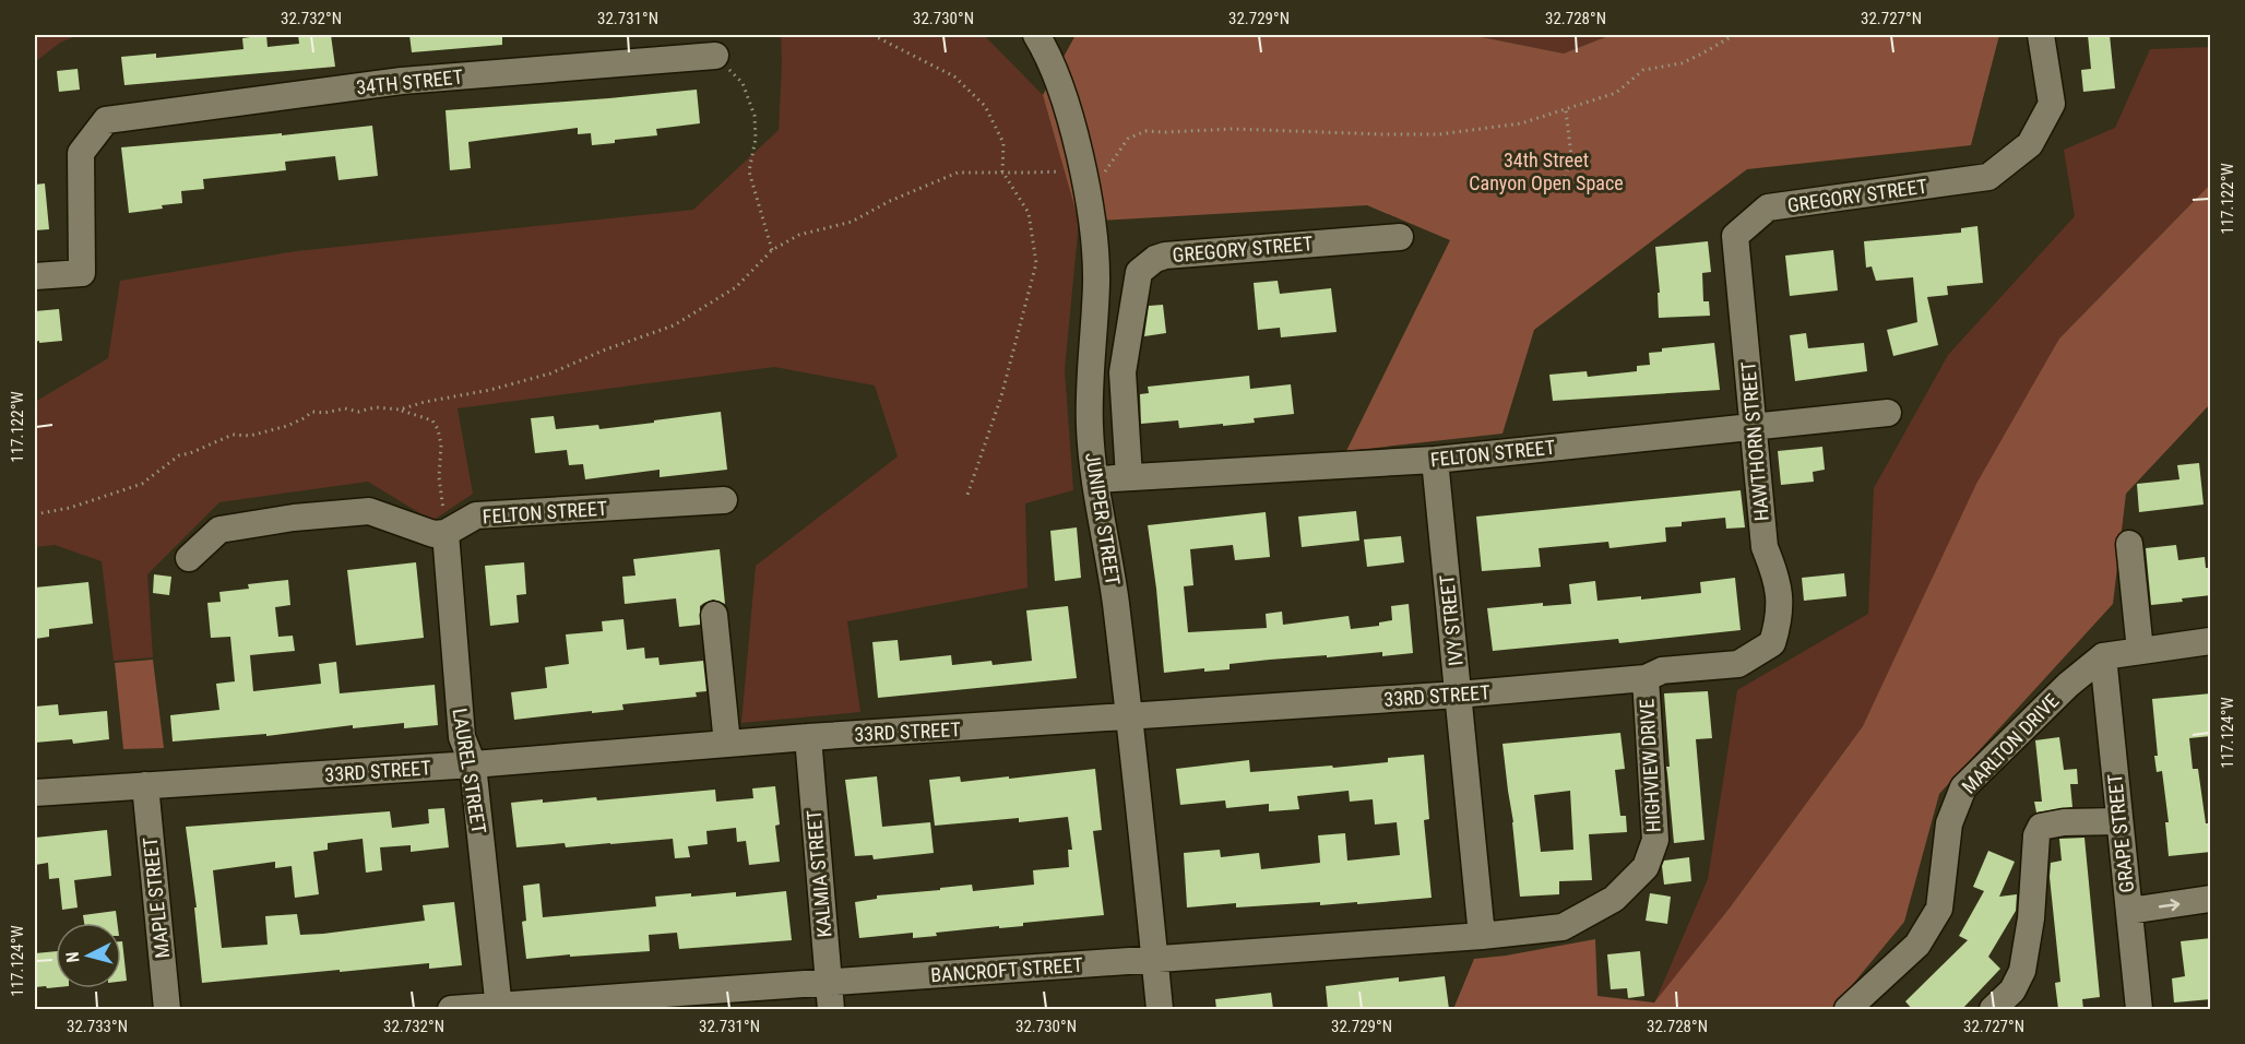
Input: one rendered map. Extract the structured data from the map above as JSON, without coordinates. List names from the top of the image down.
{
  "streets": {
    "street": [
      "34TH STREET",
      "GREGORY STREET",
      "HAWTHORN STREET",
      "FELTON STREET",
      "JUNIPER STREET",
      "IVY STREET",
      "33RD STREET",
      "MARLTON DRIVE",
      "HIGHVIEW DRIVE",
      "LAUREL STREET",
      "GRAPE STREET",
      "KALMIA STREET",
      "MAPLE STREET",
      "BANCROFT STREET"
    ]
  },
  "crossings": [
    ["GREGORY STREET", "HAWTHORN STREET"],
    ["GREGORY STREET", "FELTON STREET"],
    ["HAWTHORN STREET", "FELTON STREET"],
    ["HAWTHORN STREET", "33RD STREET"],
    ["FELTON STREET", "JUNIPER STREET"],
    ["FELTON STREET", "IVY STREET"],
    ["FELTON STREET", "LAUREL STREET"],
    ["JUNIPER STREET", "33RD STREET"],
    ["JUNIPER STREET", "BANCROFT STREET"],
    ["IVY STREET", "33RD STREET"],
    ["IVY STREET", "BANCROFT STREET"],
    ["33RD STREET", "HIGHVIEW DRIVE"],
    ["33RD STREET", "LAUREL STREET"],
    ["33RD STREET", "KALMIA STREET"],
    ["33RD STREET", "MAPLE STREET"],
    ["MARLTON DRIVE", "GRAPE STREET"],
    ["HIGHVIEW DRIVE", "BANCROFT STREET"],
    ["LAUREL STREET", "BANCROFT STREET"],
    ["KALMIA STREET", "BANCROFT STREET"]
  ],
  "parks": ["34th Street Canyon Open Space"],
  "north": "left",
  "coordinates": [
    "32.732°N",
    "32.731°N",
    "32.730°N",
    "32.729°N",
    "32.728°N",
    "32.727°N",
    "117.122°W",
    "117.124°W",
    "32.733°N"
  ]
}
